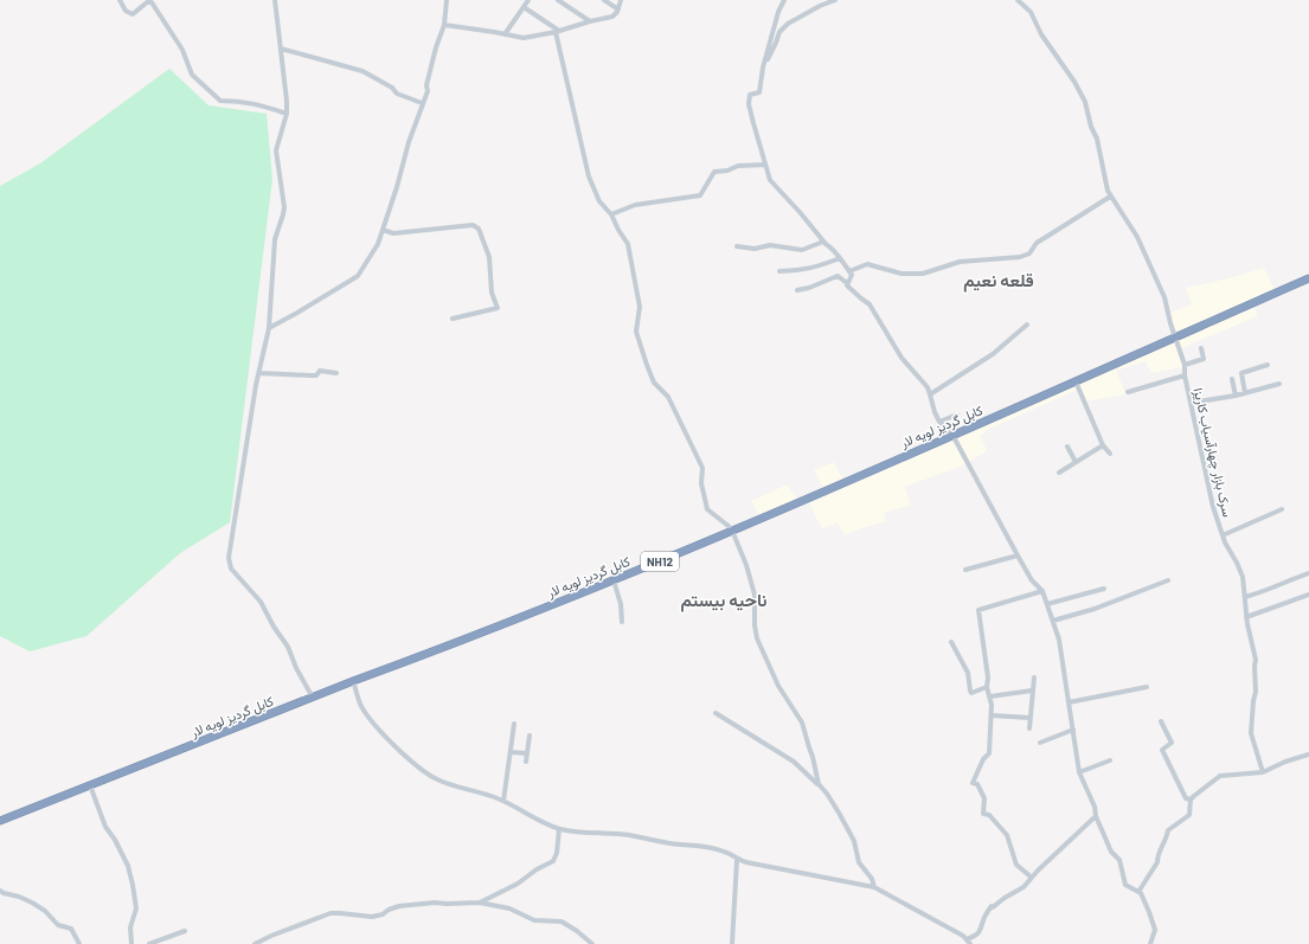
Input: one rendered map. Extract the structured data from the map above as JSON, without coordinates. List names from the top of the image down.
{
  "streets": {
    "highway": ["کابل گردیز لویه لار", "NH12"],
    "street": ["سرک بازار چهارآسیاب کاریزا"]
  },
  "crossings": [
    ["کابل گردیز لویه لار", "سرک بازار چهارآسیاب کاریزا"]
  ],
  "districts": ["قلعه نعيم", "ناحیه بیستم"]
}
